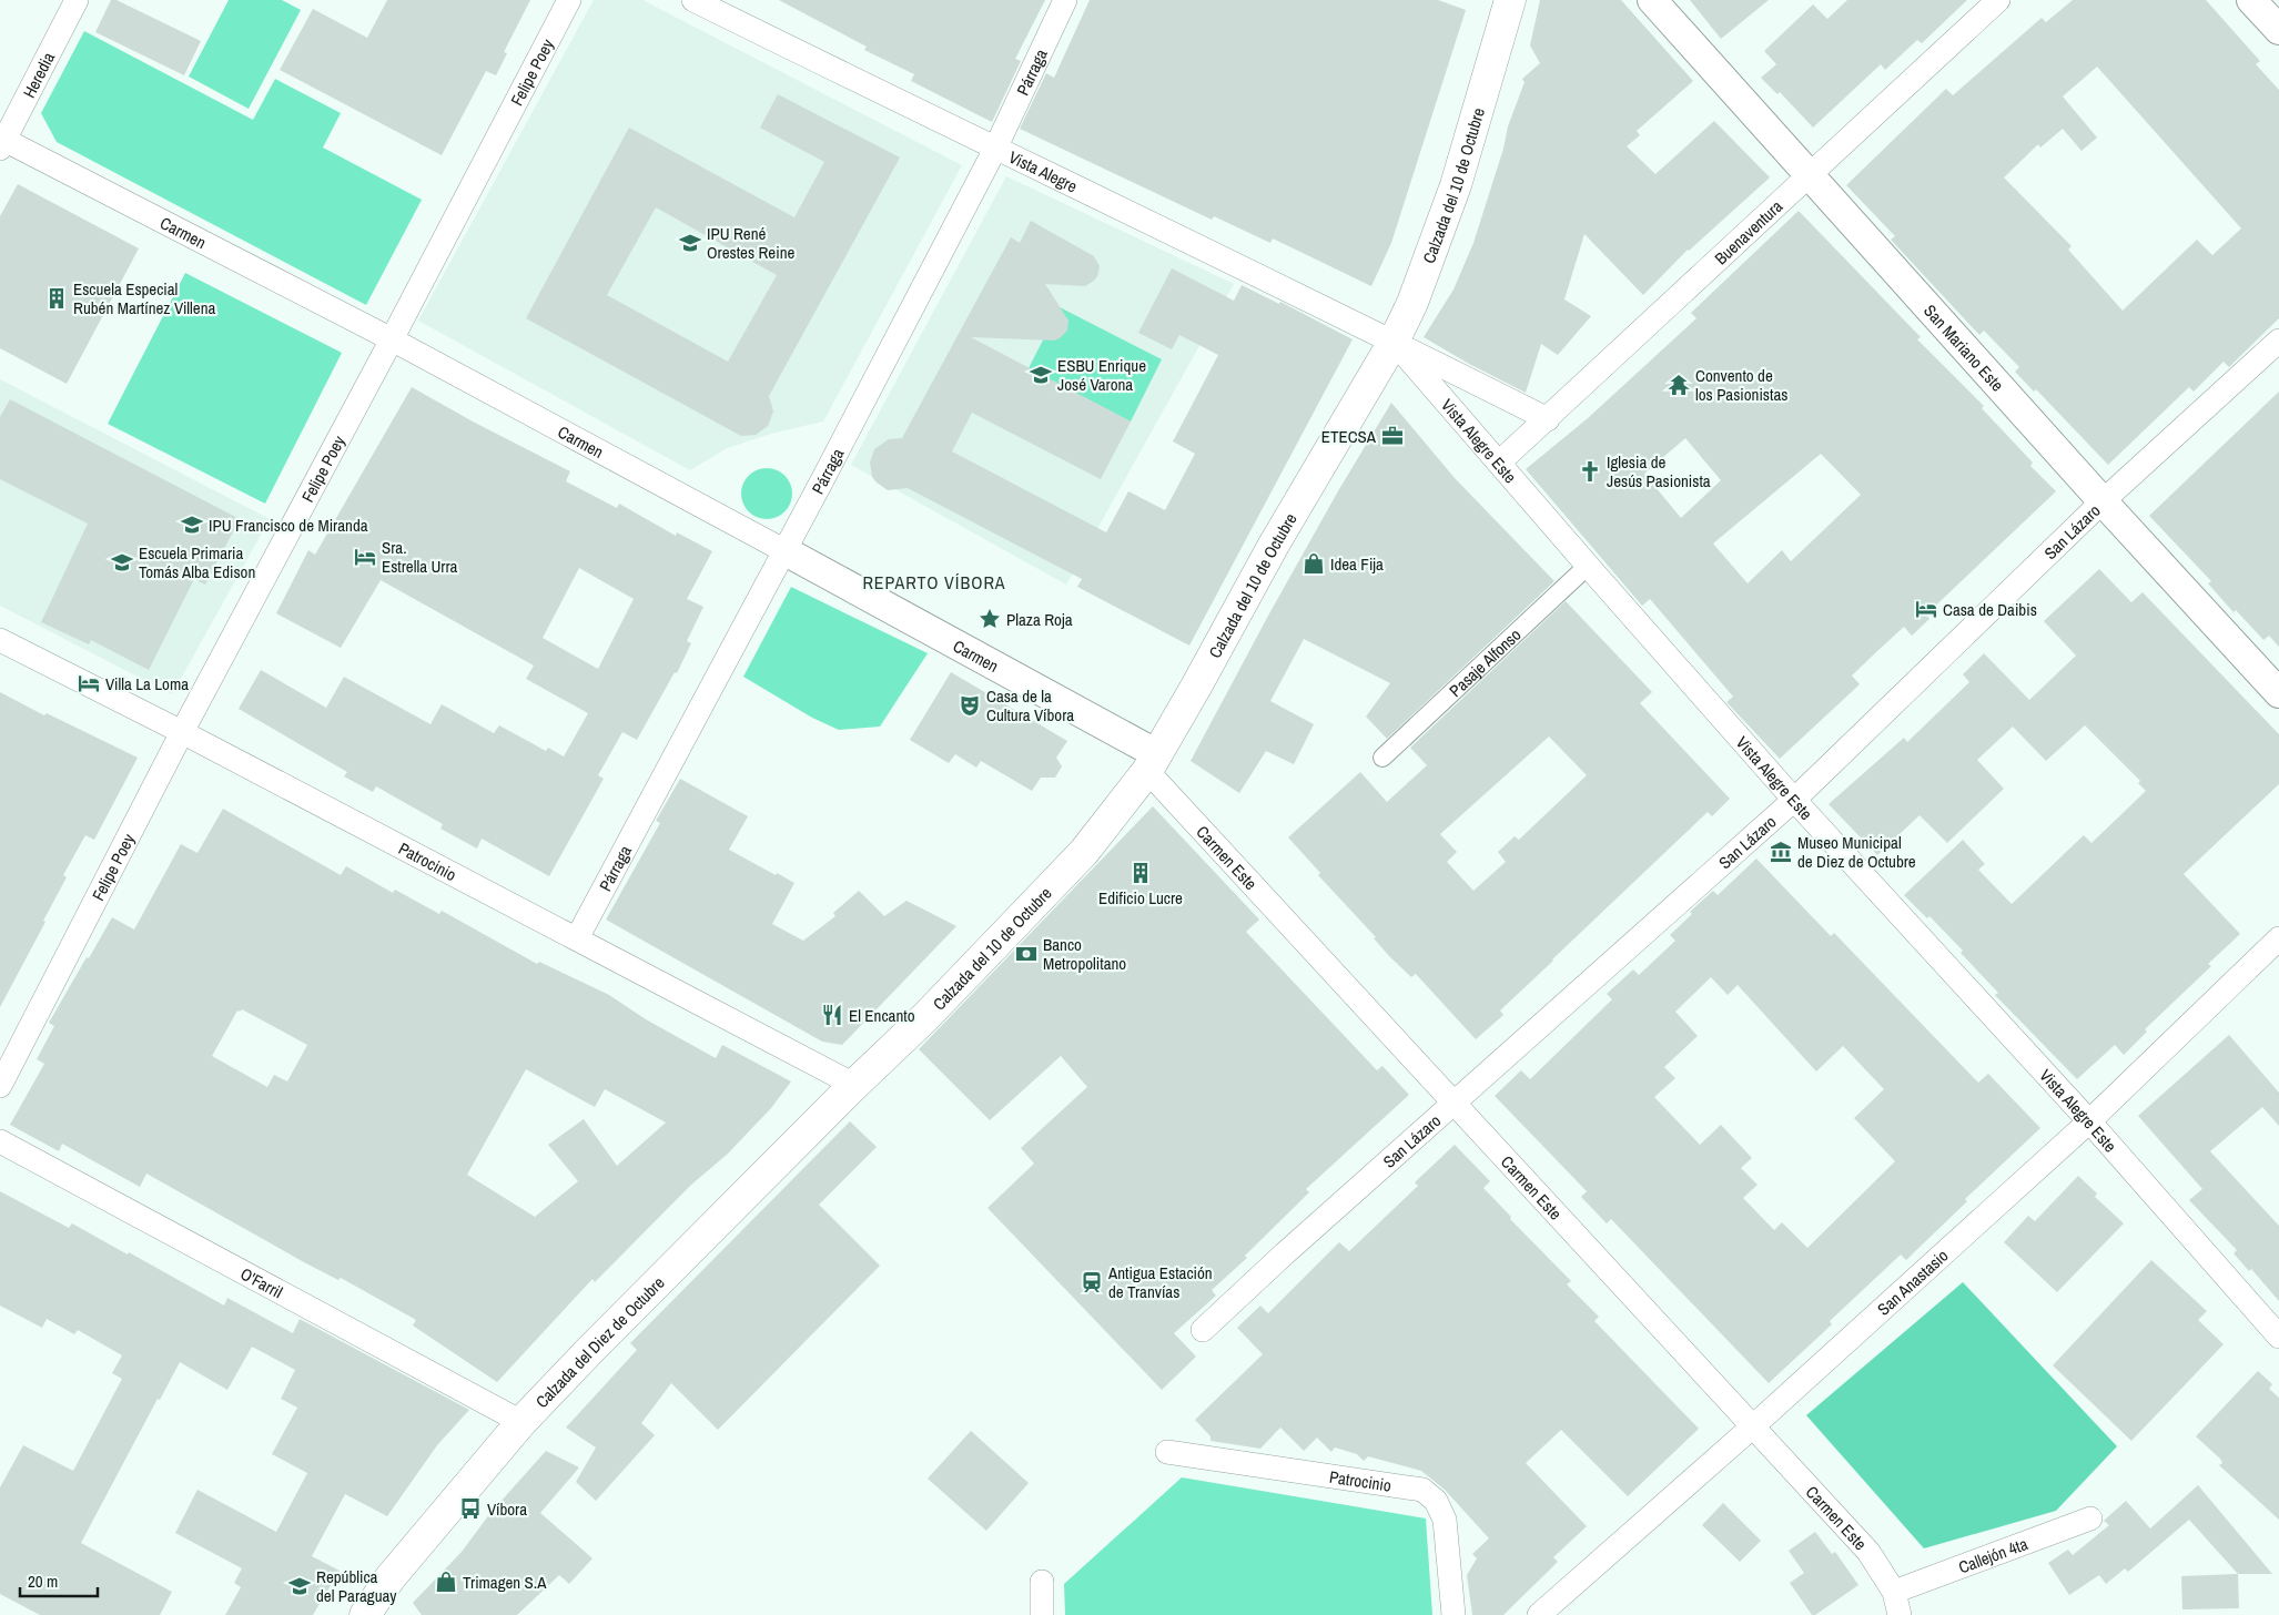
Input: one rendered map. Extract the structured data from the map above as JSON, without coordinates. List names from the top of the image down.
{
  "streets": {
    "main road": ["Calzada del 10 de Octubre", "Calzada del Diez de Octubre"],
    "street": [
      "Felipe Poey",
      "Párraga",
      "Heredia",
      "Vista Alegre",
      "Buenaventura",
      "Carmen",
      "San Mariano Este",
      "Vista Alegre Este",
      "San Lázaro",
      "Pasaje Alfonso",
      "Carmen Este",
      "Patrocinio",
      "San Anastasio",
      "O'Farril",
      "Callejón 4ta"
    ]
  },
  "crossings": [
    ["Felipe Poey", "Carmen"],
    ["Felipe Poey", "Patrocinio"],
    ["Párraga", "Vista Alegre"],
    ["Párraga", "Carmen"],
    ["Párraga", "Patrocinio"],
    ["Heredia", "Carmen"],
    ["Vista Alegre", "Calzada del 10 de Octubre"],
    ["Vista Alegre", "Vista Alegre Este"],
    ["Calzada del 10 de Octubre", "Carmen"],
    ["Calzada del 10 de Octubre", "Vista Alegre Este"],
    ["Calzada del 10 de Octubre", "Carmen Este"],
    ["Calzada del 10 de Octubre", "Patrocinio"],
    ["Calzada del 10 de Octubre", "Calzada del Diez de Octubre"],
    ["Buenaventura", "San Mariano Este"],
    ["Buenaventura", "Vista Alegre Este"],
    ["Carmen", "Carmen Este"],
    ["San Mariano Este", "San Lázaro"],
    ["Vista Alegre Este", "San Lázaro"],
    ["Vista Alegre Este", "Pasaje Alfonso"],
    ["Vista Alegre Este", "San Anastasio"],
    ["San Lázaro", "Carmen Este"],
    ["Carmen Este", "San Anastasio"],
    ["Carmen Este", "Callejón 4ta"],
    ["Patrocinio", "Calzada del Diez de Octubre"],
    ["O'Farril", "Calzada del Diez de Octubre"]
  ],
  "districts": ["REPARTO VÍBORA"],
  "places": {
    "school or university": [
      "IPU René Orestes Reine",
      "ESBU Enrique José Varona",
      "IPU Francisco de Miranda",
      "Escuela Primaria Tomás Alba Edison",
      "República del Paraguay"
    ],
    "building": ["Escuela Especial Rubén Martínez Villena", "Edificio Lucre"],
    "temple": ["Convento de los Pasionistas"],
    "office": ["ETECSA"],
    "church": ["Iglesia de Jesús Pasionista"],
    "hotel": ["Sra. Estrella Urra", "Casa de Daibis", "Villa La Loma"],
    "shop": ["Idea Fija", "Trimagen S.A"],
    "place": ["Plaza Roja"],
    "theatre": ["Casa de la Cultura Víbora"],
    "museum": ["Museo Municipal de Diez de Octubre"],
    "bank": ["Banco Metropolitano"],
    "restaurant": ["El Encanto"],
    "station": ["Antigua Estación de Tranvías"],
    "bus stop": ["Víbora"]
  },
  "scale_bar": "20 m"
}
